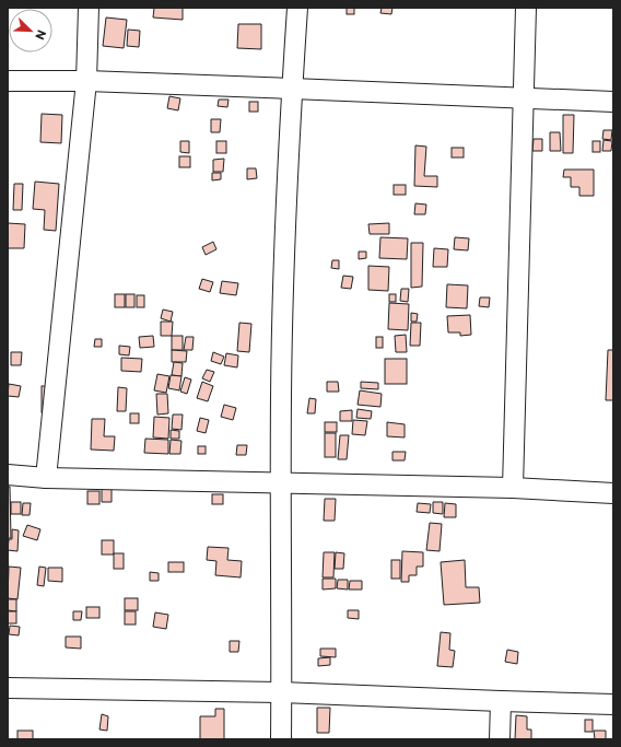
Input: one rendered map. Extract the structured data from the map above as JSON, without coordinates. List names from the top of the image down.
{
  "north": "bottom right"
}
